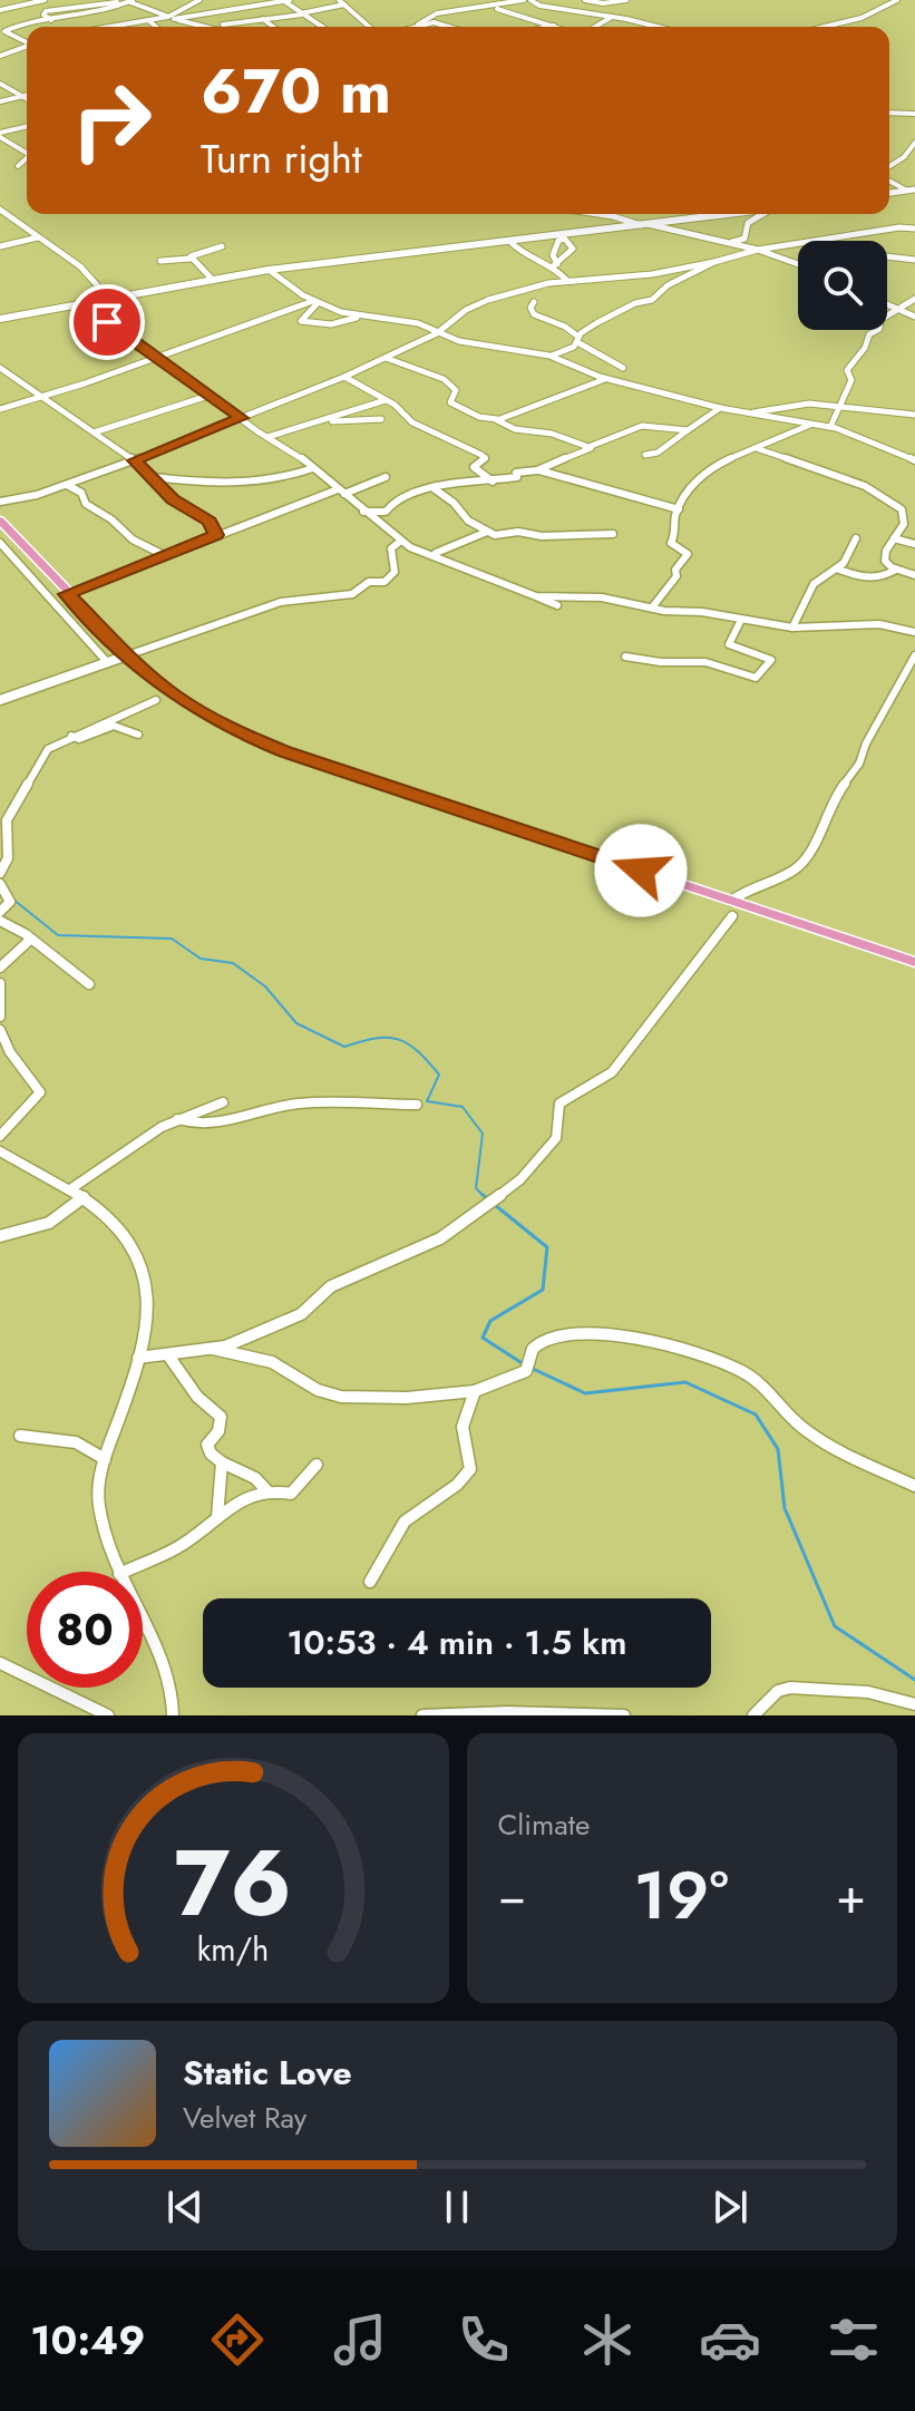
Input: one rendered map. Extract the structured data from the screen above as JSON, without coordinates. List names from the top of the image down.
{
  "page": {
    "turn": ["670 m", "Turn right"],
    "limit": "80",
    "trip": "10:53 · 4 min · 1.5 km",
    "tile": "Climate",
    "heat": ["−", "19°", "+"],
    "song": ["Static Love", "Velvet Ray"],
    "tabs": "10:49",
    "gauge": ["76", "km/h"]
  }
}
